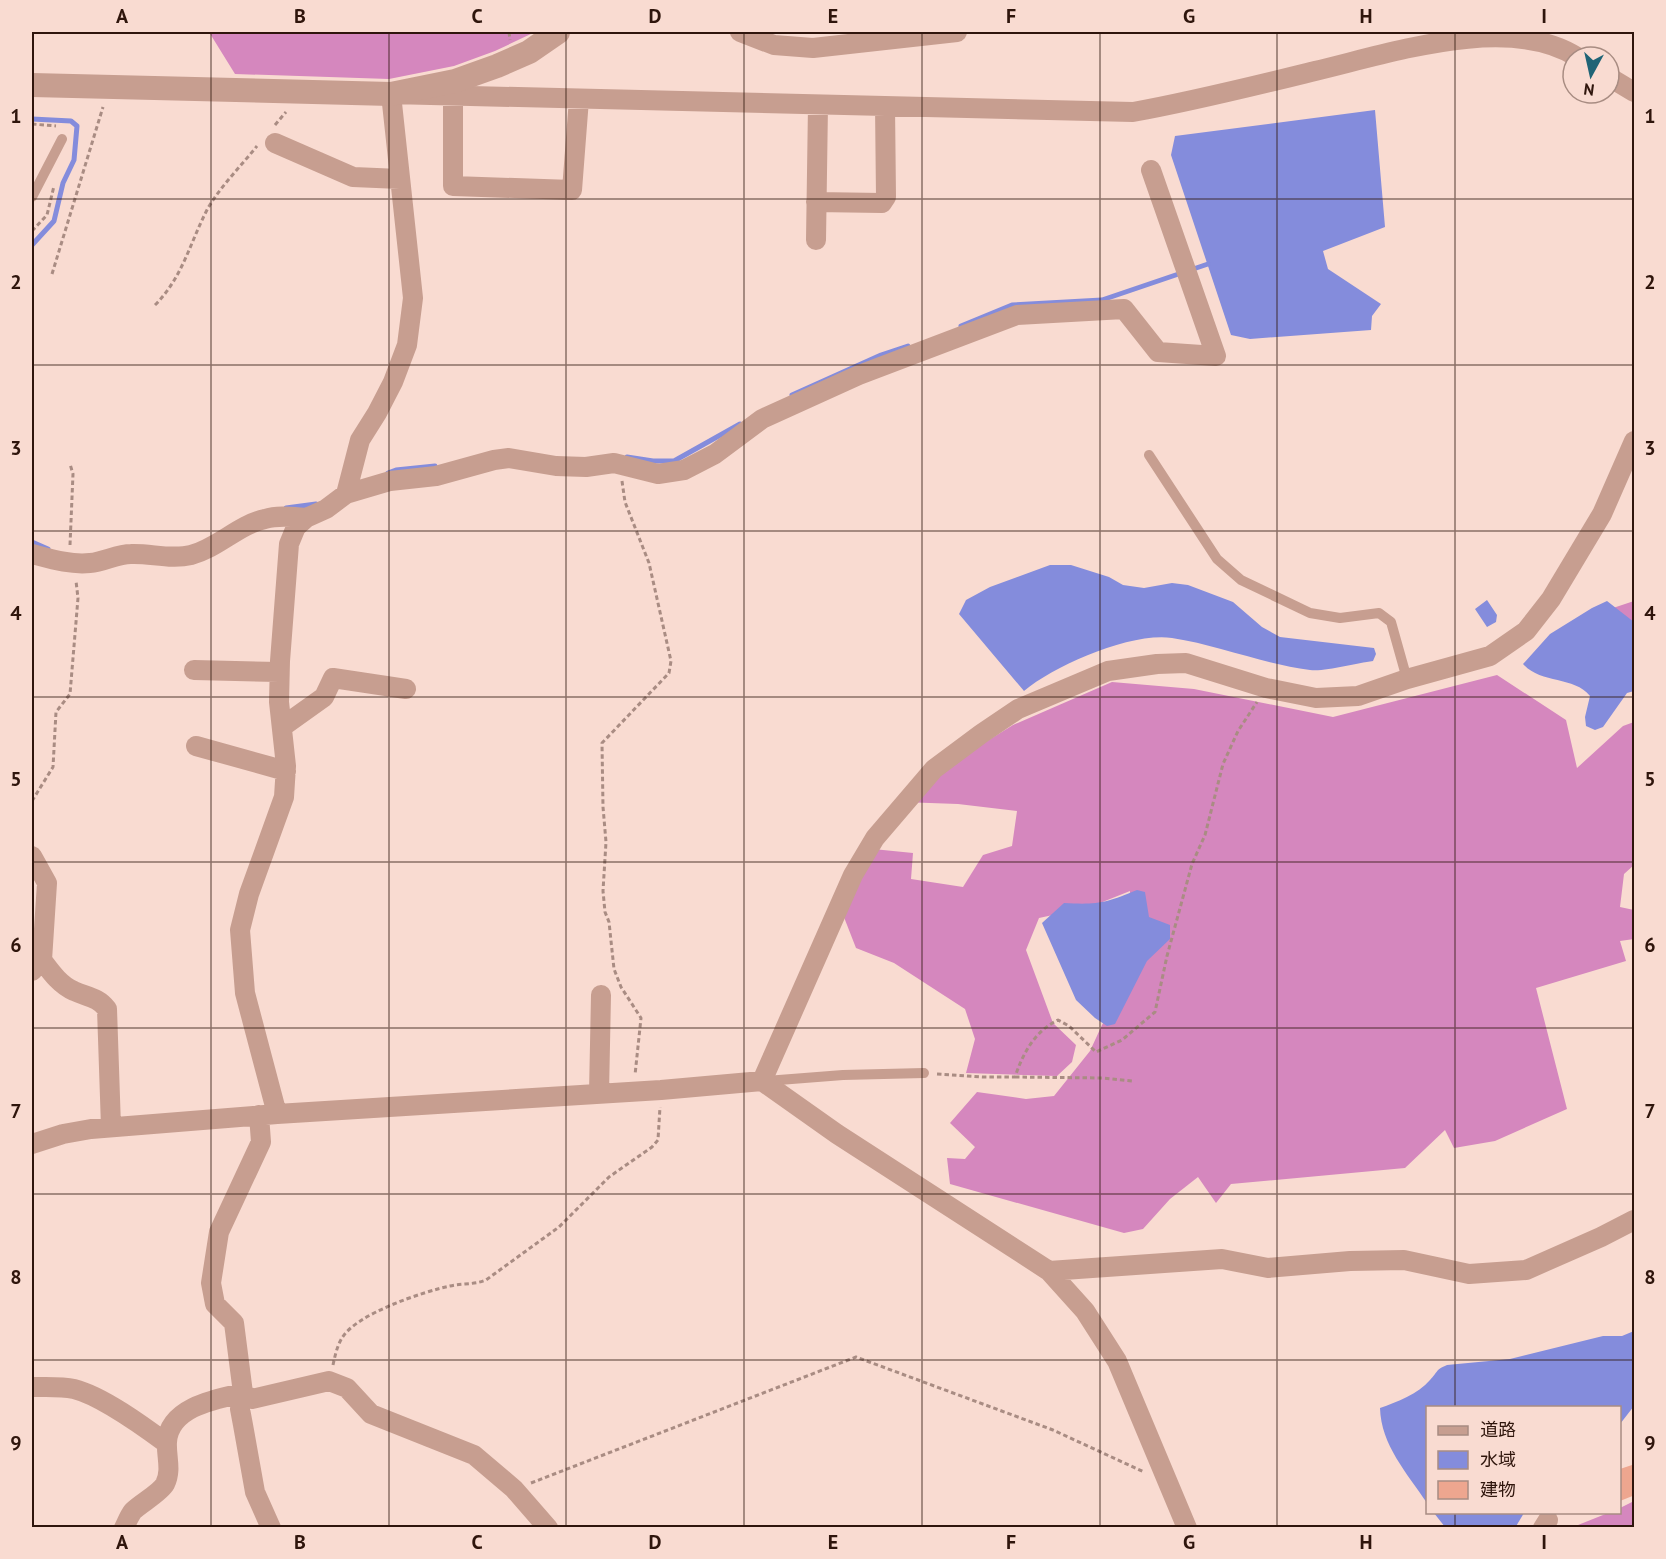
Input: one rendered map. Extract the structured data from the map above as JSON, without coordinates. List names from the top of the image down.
{
  "legend": ["道路", "水域", "建物"],
  "north": "bottom",
  "grid": {
    "columns": [
      "A",
      "B",
      "C",
      "D",
      "E",
      "F",
      "G",
      "H",
      "I"
    ],
    "rows": [
      "1",
      "2",
      "3",
      "4",
      "5",
      "6",
      "7",
      "8",
      "9"
    ]
  }
}
